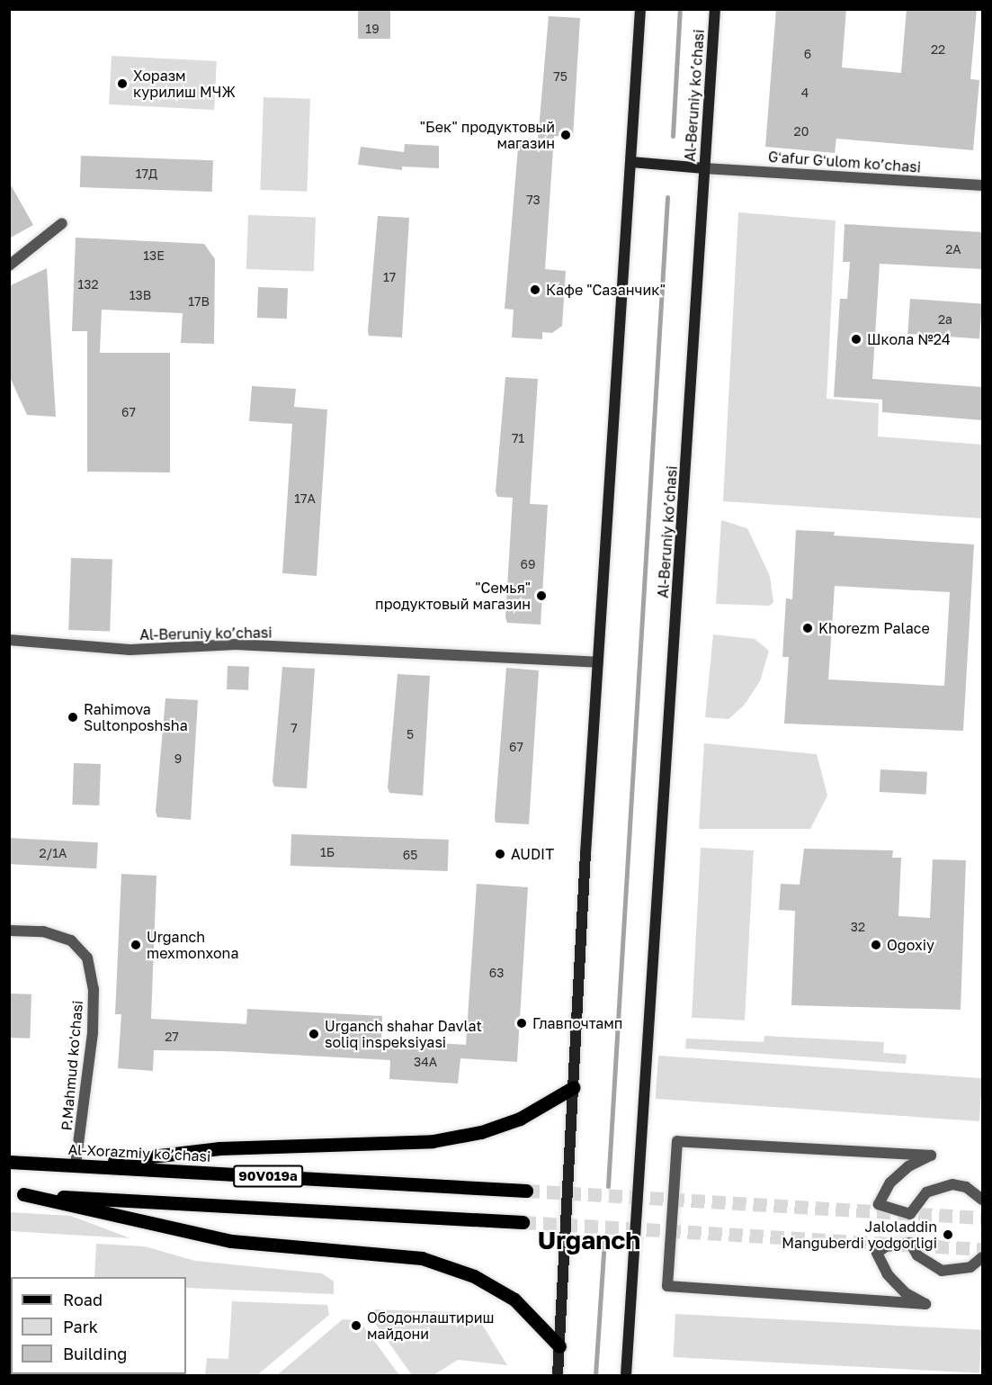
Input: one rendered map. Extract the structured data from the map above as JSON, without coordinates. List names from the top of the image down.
{
  "streets": {
    "main road": ["Al-Beruniy ko’chasi", "Al-Xorazmiy ko’chasi", "90V019a"],
    "street": ["Gʻafur Gʻulom ko’chasi", "P.Mahmud ko'chasi"]
  },
  "crossings": [
    ["Al-Beruniy ko’chasi", "Gʻafur Gʻulom ko’chasi"],
    ["P.Mahmud ko'chasi", "Al-Xorazmiy ko’chasi"]
  ],
  "districts": ["Urganch"],
  "places": [
    "Хоразм курилиш МЧЖ",
    "\"Бек\" продуктовый магазин",
    "Кафе \"Сазанчик\"",
    "Школа №24",
    "\"Семья\" продуктовый магазин",
    "Khorezm Palace",
    "Rahimova Sultonposhsha",
    "AUDIT",
    "Urganch mexmonxona",
    "Ogoxiy",
    "Главпочтамп",
    "Urganch shahar Davlat soliq inspeksiyasi",
    "Jaloladdin Manguberdi yodgorligi",
    "Ободонлаштириш майдони"
  ],
  "house_numbers": [
    "19",
    "22",
    "6",
    "75",
    "4",
    "20",
    "17Д",
    "73",
    "2A",
    "13Е",
    "17",
    "132",
    "13В",
    "17В",
    "2a",
    "67",
    "71",
    "17A",
    "69",
    "7",
    "5",
    "67",
    "9",
    "1Б",
    "2/1A",
    "65",
    "32",
    "63",
    "27",
    "34A"
  ],
  "legend": ["Road", "Park", "Building"]
}
